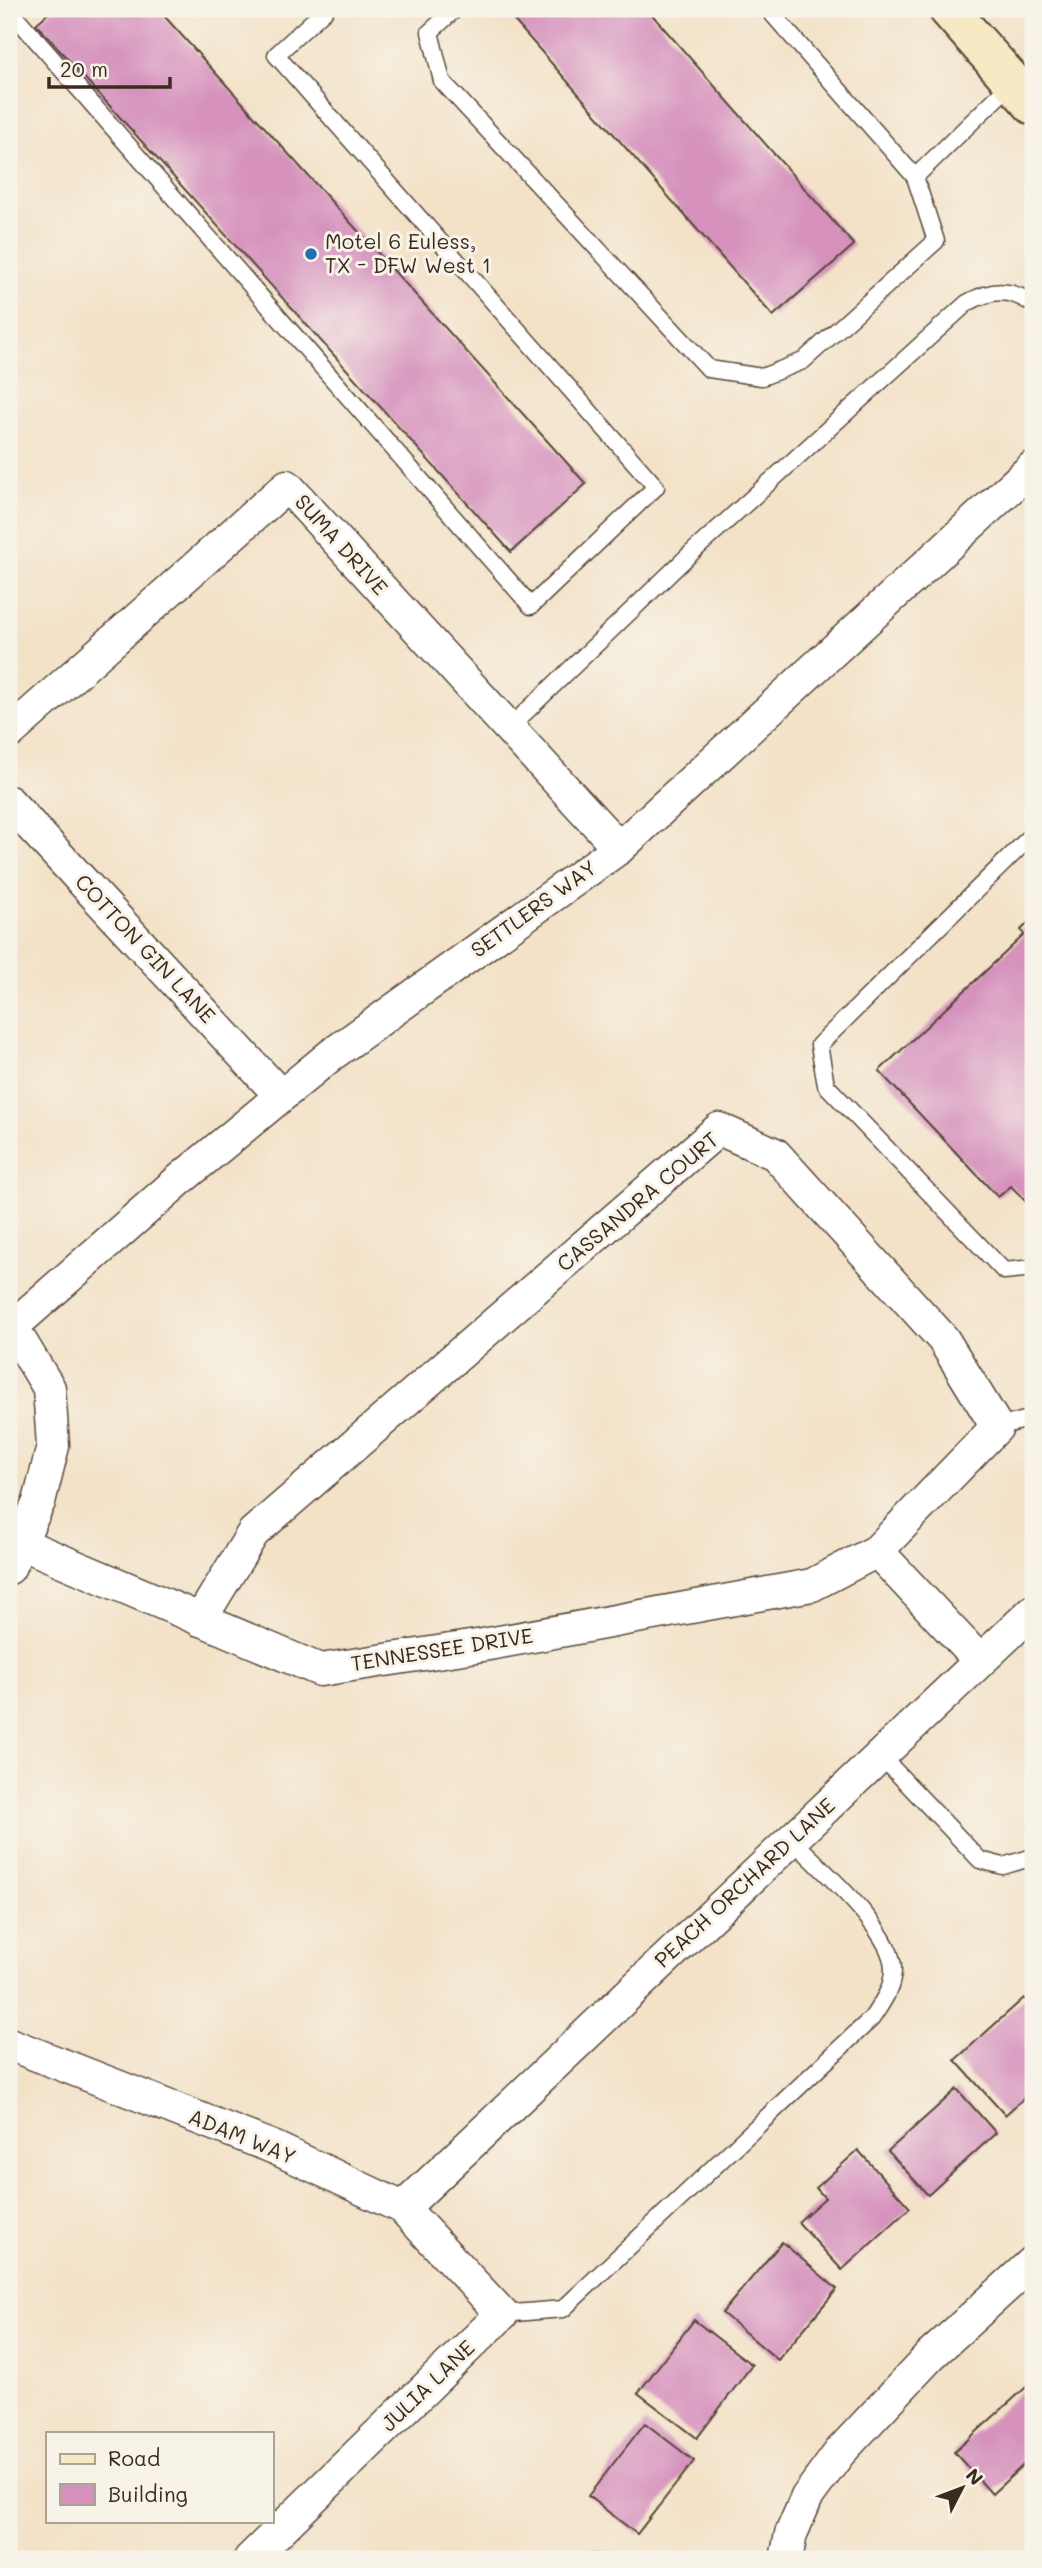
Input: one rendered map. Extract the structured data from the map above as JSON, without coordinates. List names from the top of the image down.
{
  "streets": {
    "street": [
      "SUMA DRIVE",
      "SETTLERS WAY",
      "COTTON GIN LANE",
      "CASSANDRA COURT",
      "TENNESSEE DRIVE",
      "PEACH ORCHARD LANE",
      "ADAM WAY",
      "JULIA LANE"
    ]
  },
  "crossings": [
    ["SUMA DRIVE", "SETTLERS WAY"],
    ["SETTLERS WAY", "COTTON GIN LANE"],
    ["CASSANDRA COURT", "TENNESSEE DRIVE"],
    ["PEACH ORCHARD LANE", "ADAM WAY"]
  ],
  "places": ["Motel 6 Euless, TX - DFW West 1"],
  "legend": ["Road", "Building"],
  "scale_bar": "20 m",
  "north": "top right"
}
